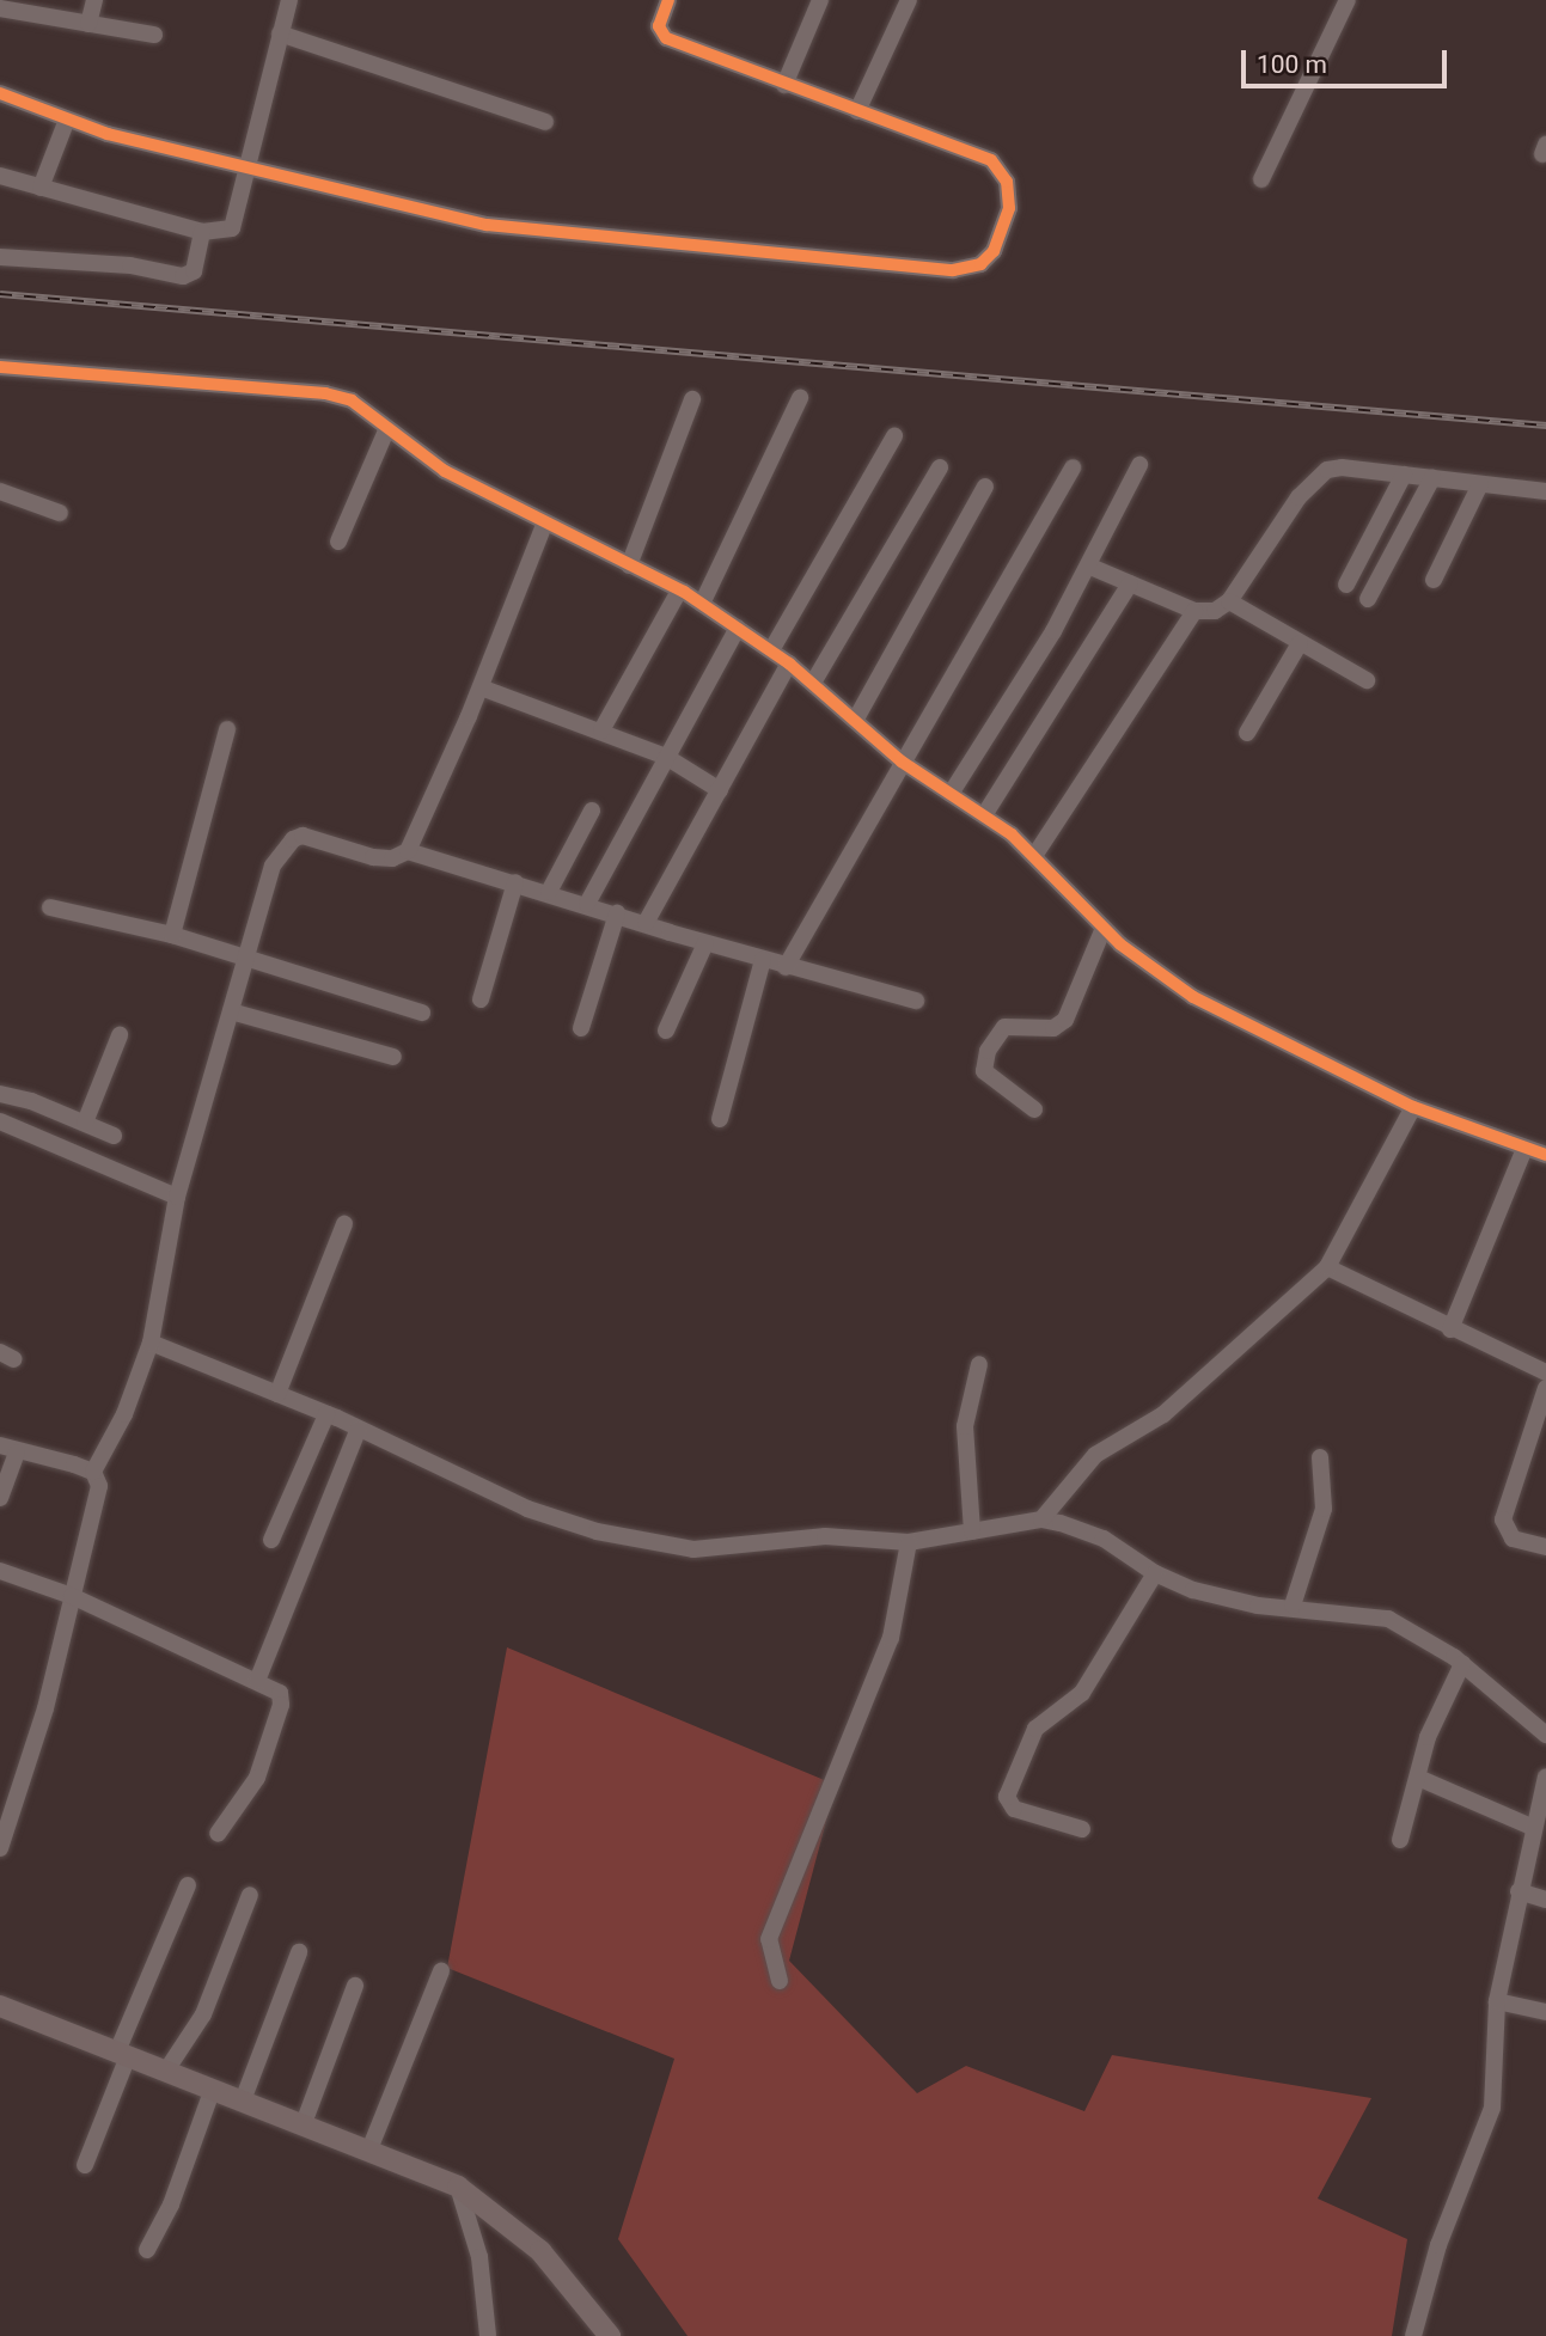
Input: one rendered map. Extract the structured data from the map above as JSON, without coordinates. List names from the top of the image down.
{
  "scale_bar": "100 m"
}
